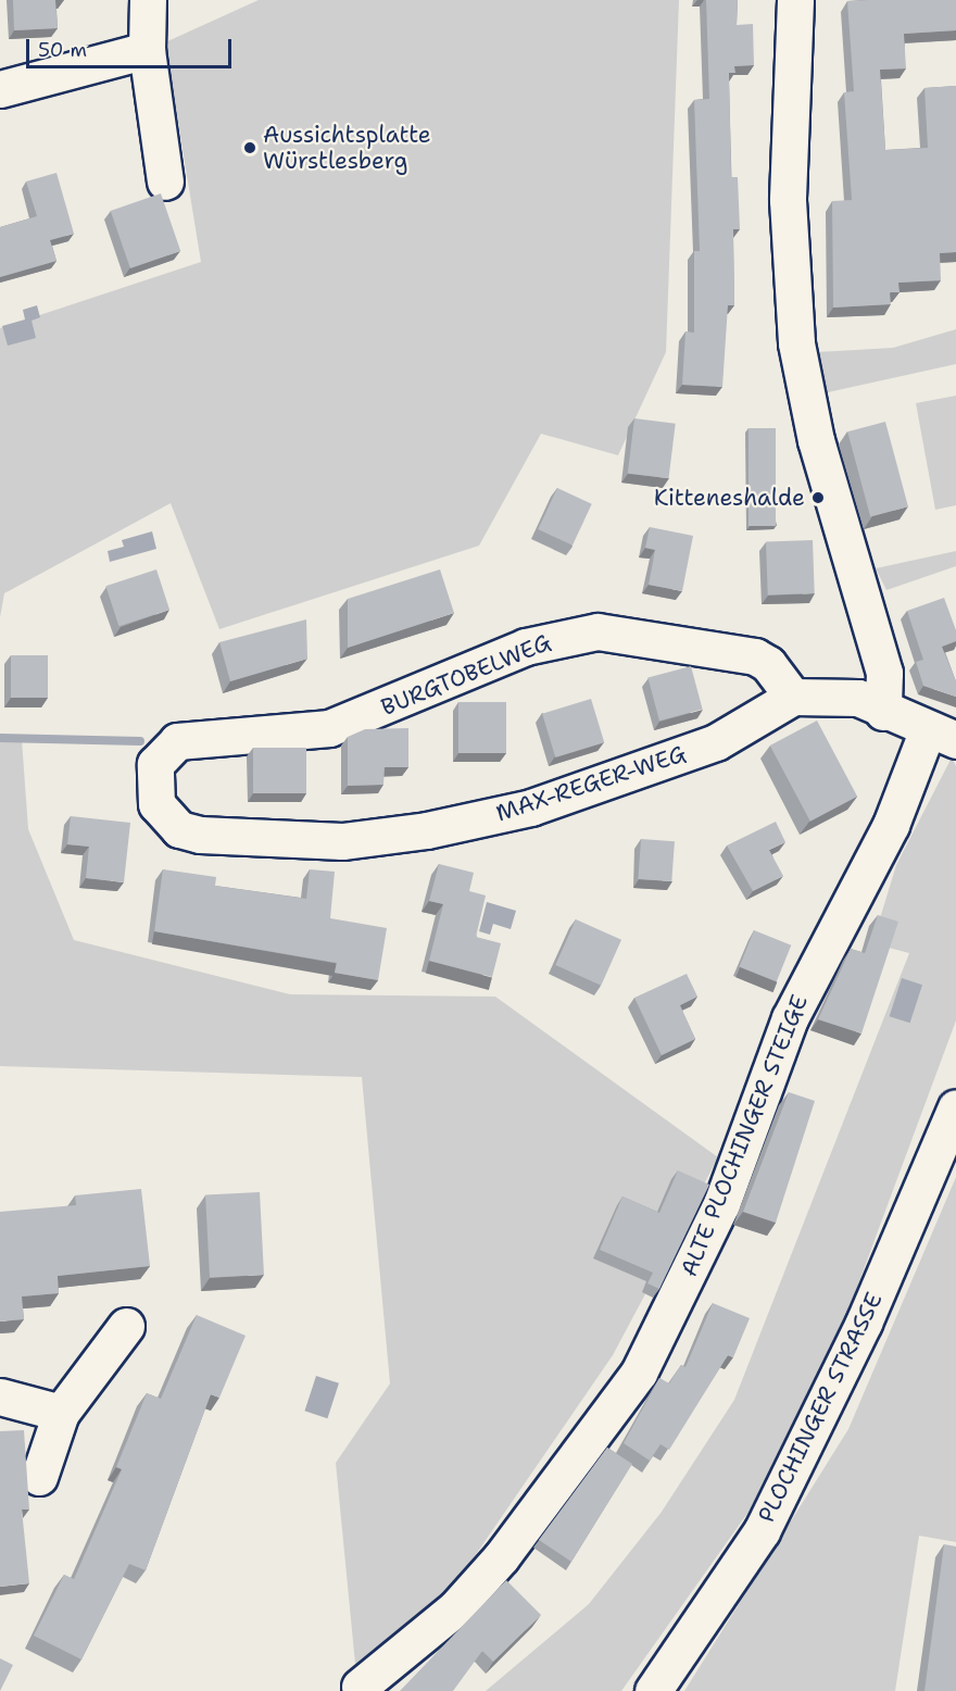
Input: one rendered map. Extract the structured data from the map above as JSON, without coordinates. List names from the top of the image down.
{
  "streets": {
    "street": [
      "BURGTOBELWEG",
      "MAX-REGER-WEG",
      "ALTE PLOCHINGER STEIGE",
      "PLOCHINGER STRASSE"
    ]
  },
  "crossings": [
    ["BURGTOBELWEG", "MAX-REGER-WEG"]
  ],
  "places": ["Aussichtsplatte Würstlesberg", "Kitteneshalde"],
  "scale_bar": "50 m"
}
